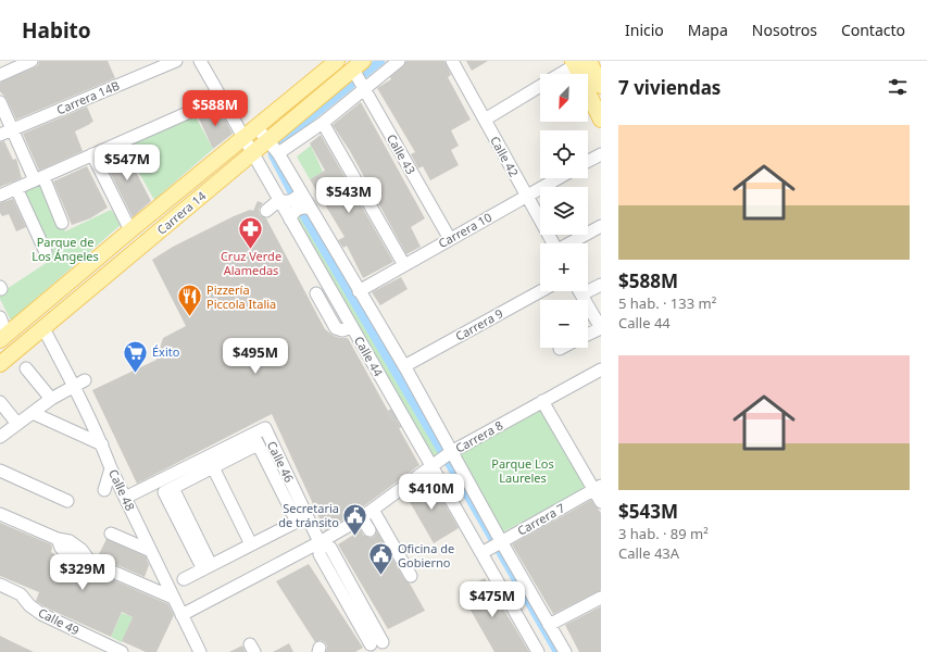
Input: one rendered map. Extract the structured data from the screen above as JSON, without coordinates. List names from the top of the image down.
{
  "streets": {
    "main road": ["Carrera 14"],
    "street": [
      "Carrera 14B",
      "Calle 43",
      "Calle 42",
      "Carrera 10",
      "Carrera 9",
      "Calle 44",
      "Carrera 8",
      "Calle 46",
      "Calle 48",
      "Carrera 7",
      "Calle 49"
    ]
  },
  "crossings": [
    ["Calle 43", "Carrera 14"],
    ["Calle 43", "Carrera 10"],
    ["Calle 42", "Carrera 10"],
    ["Carrera 14", "Calle 44"],
    ["Carrera 14", "Calle 48"],
    ["Carrera 10", "Calle 44"],
    ["Carrera 9", "Calle 44"],
    ["Calle 44", "Carrera 8"],
    ["Calle 44", "Carrera 7"]
  ],
  "parks": ["Parque de Los Ángeles", "Parque Los Laureles"],
  "places": {
    "pharmacy": ["Cruz Verde Alamedas"],
    "restaurant": ["Pizzería Piccola Italia"],
    "supermarket": ["Éxito"],
    "public building": ["Secretaria de tránsito", "Oficina de Gobierno"]
  },
  "north": "bottom left",
  "page": {
    "header": "Habito",
    "nav": [
      "Inicio",
      "Mapa",
      "Nosotros",
      "Contacto"
    ],
    "heading": "7 viviendas",
    "map_buttons": ["+", "−"],
    "price": [
      "$588M",
      "$547M",
      "$543M",
      "$495M",
      "$410M",
      "$329M",
      "$475M"
    ],
    "list": [
      {
        "name": "$588M",
        "note": "5 hab. · 133 m² · Calle 44"
      },
      {
        "name": "$543M",
        "note": "3 hab. · 89 m² · Calle 43A"
      }
    ]
  }
}
